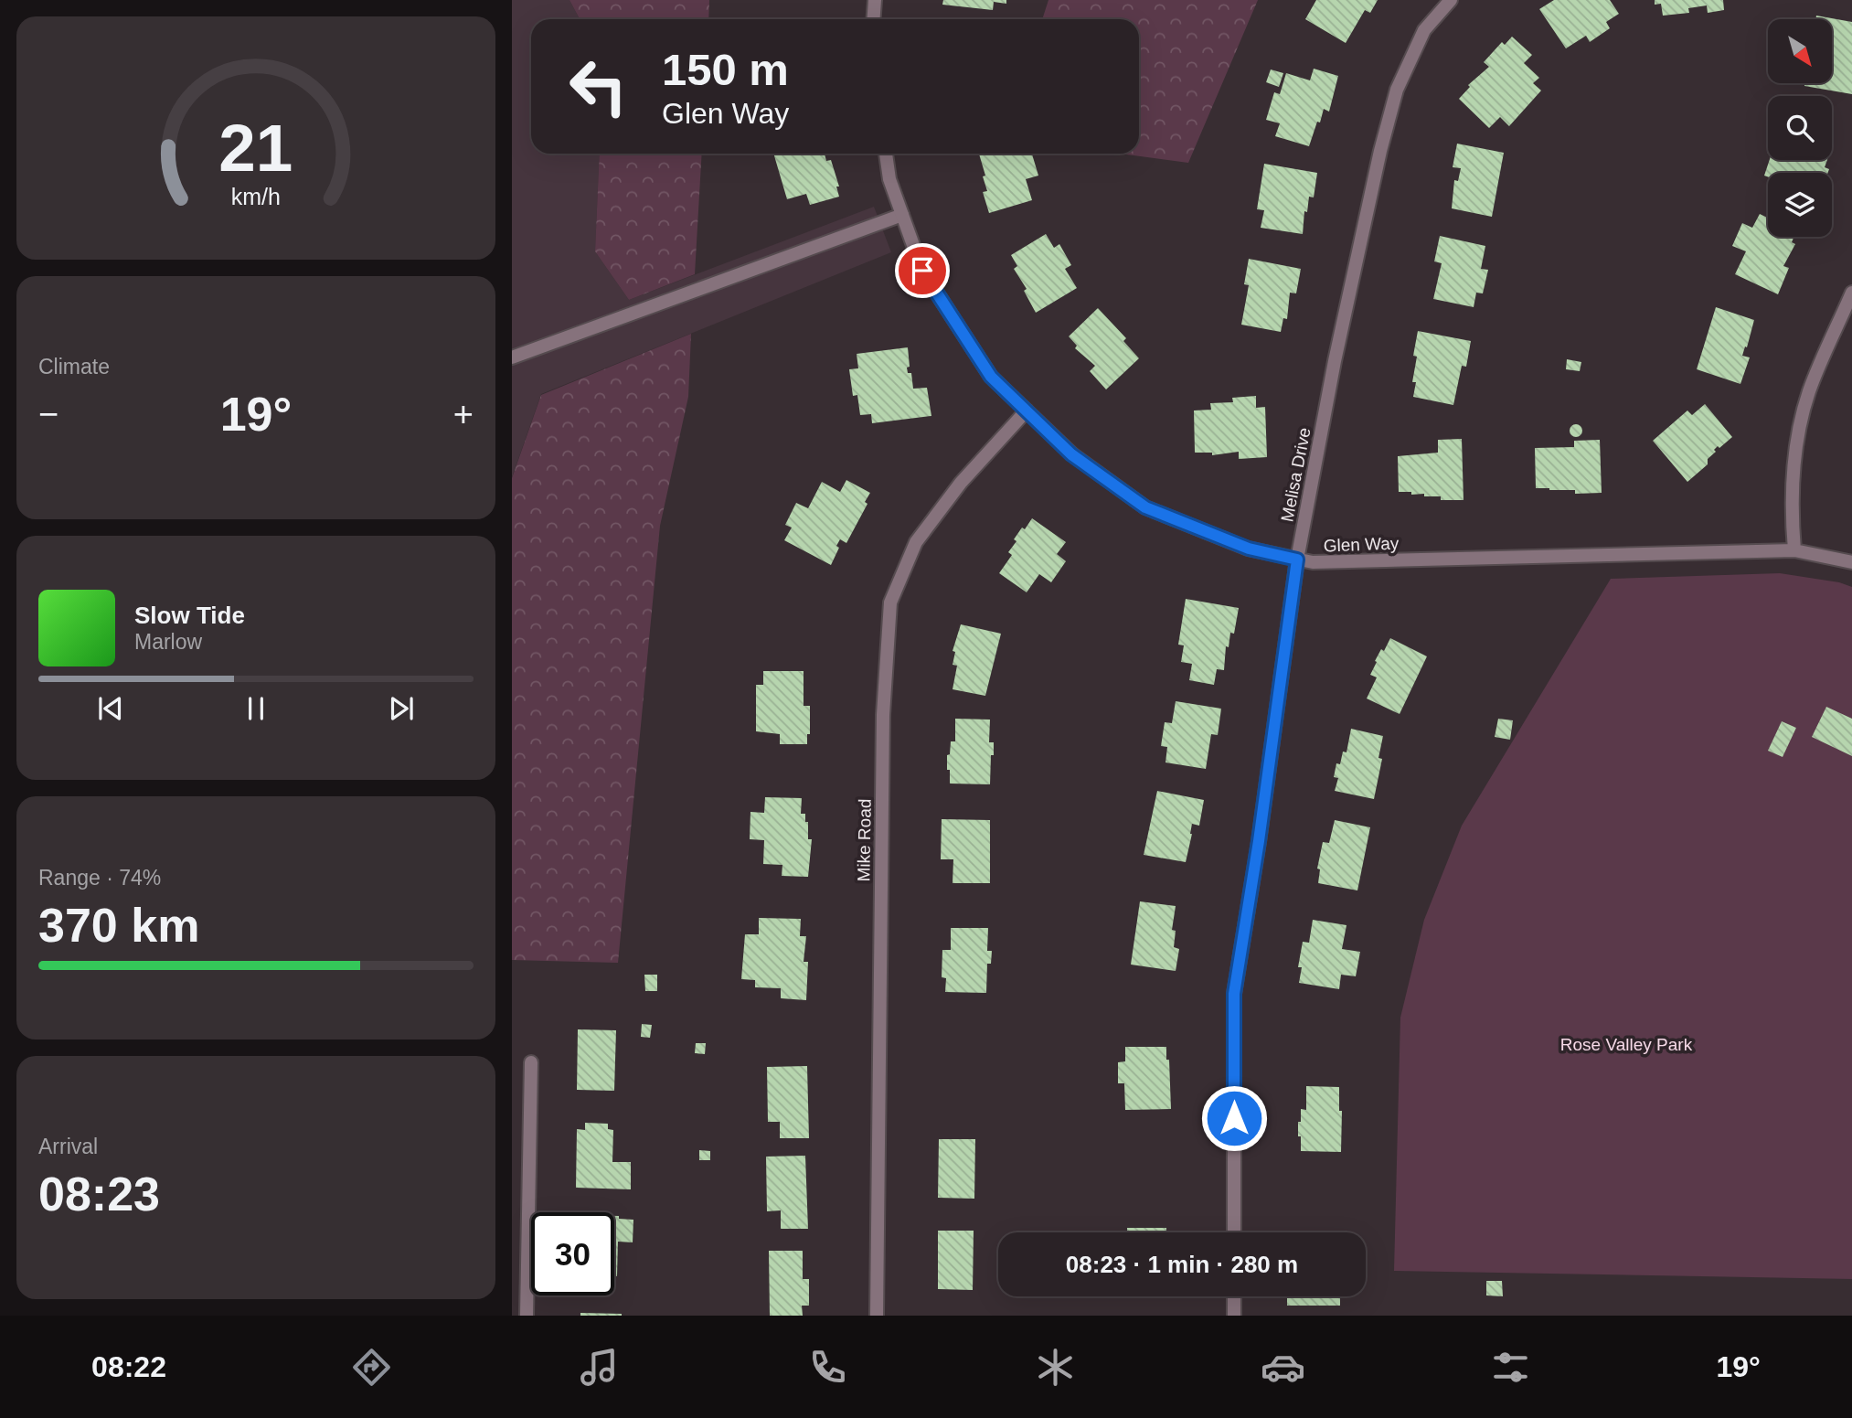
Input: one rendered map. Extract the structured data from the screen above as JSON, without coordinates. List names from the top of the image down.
{
  "streets": {
    "street": ["Melisa Drive", "Glen Way", "Mike Road"]
  },
  "crossings": [
    ["Melisa Drive", "Glen Way"],
    ["Glen Way", "Mike Road"]
  ],
  "parks": ["Rose Valley Park"],
  "north": "bottom right",
  "page": {
    "turn": ["150 m", "Glen Way"],
    "tile": [
      "Climate",
      ["Range · 74%", "370 km"],
      ["Arrival", "08:23"]
    ],
    "heat": ["−", "19°", "+"],
    "song": ["Slow Tide", "Marlow"],
    "limit": "30",
    "trip": "08:23 · 1 min · 280 m",
    "tabs": ["08:22", "19°"],
    "gauge": ["21", "km/h"]
  }
}
